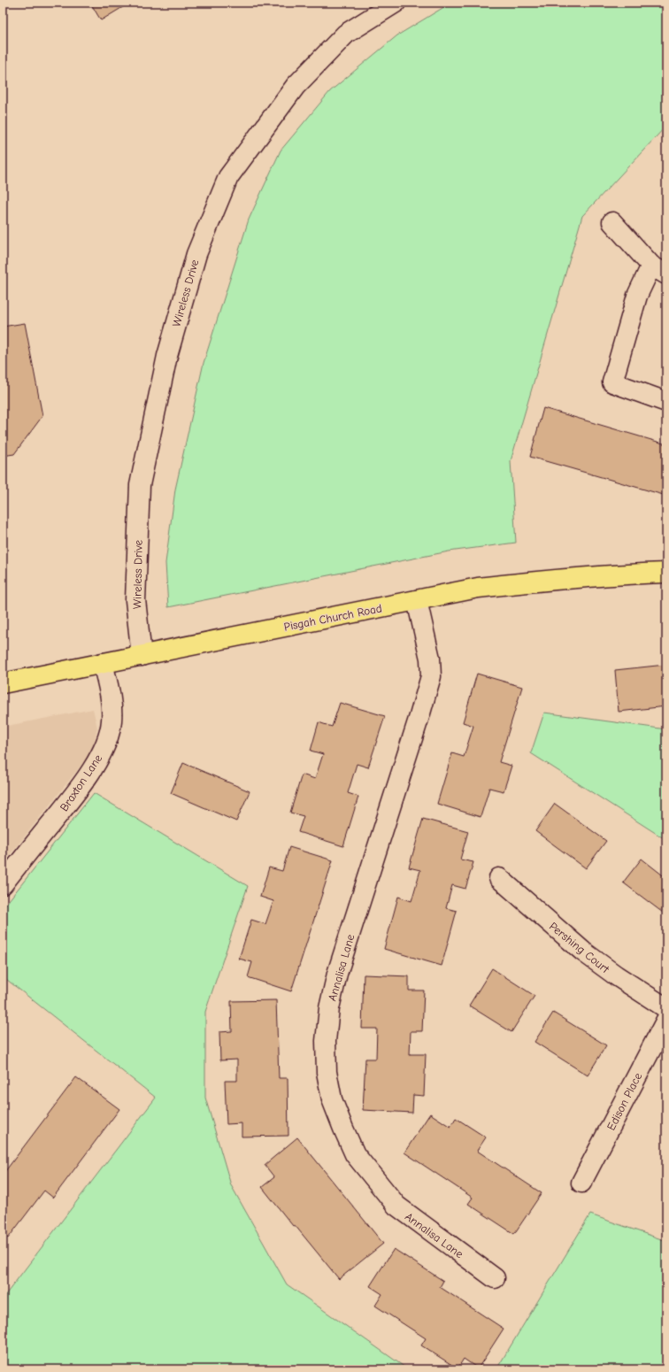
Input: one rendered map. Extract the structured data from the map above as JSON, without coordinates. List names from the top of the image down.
{
  "streets": {
    "main road": ["Pisgah Church Road"],
    "street": [
      "Wireless Drive",
      "Braxton Lane",
      "Pershing Court",
      "Annalisa Lane",
      "Edison Place"
    ]
  },
  "crossings": [
    ["Wireless Drive", "Pisgah Church Road"],
    ["Pisgah Church Road", "Braxton Lane"],
    ["Pisgah Church Road", "Annalisa Lane"]
  ]
}
